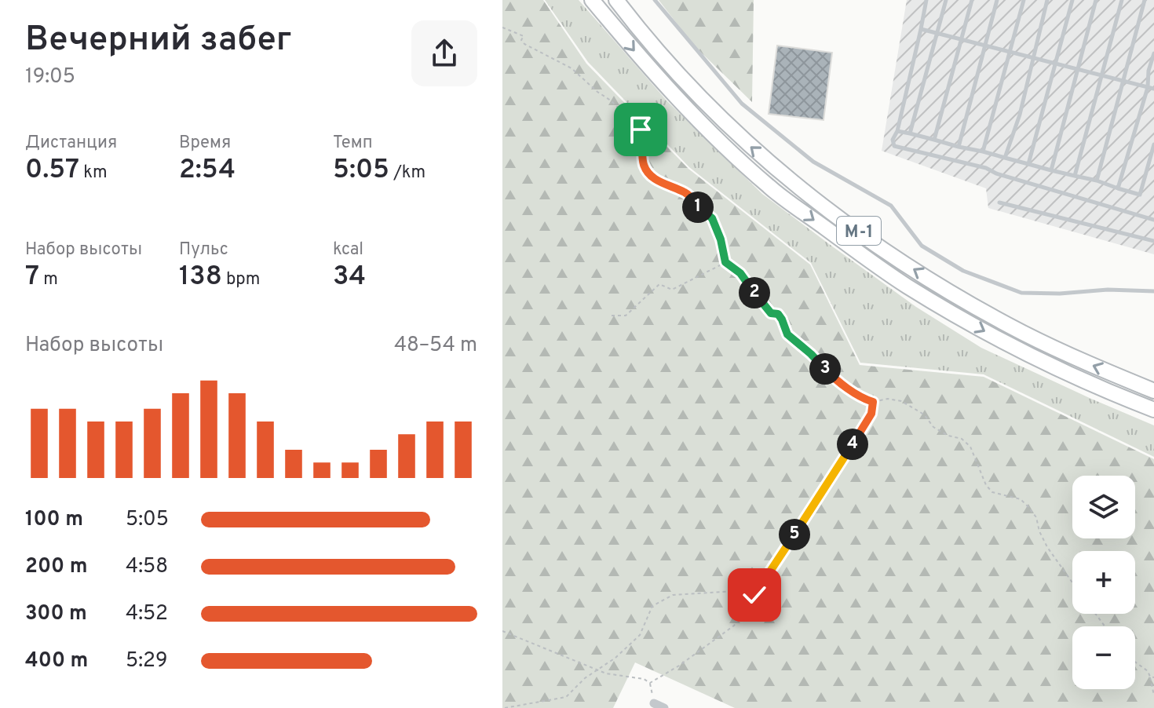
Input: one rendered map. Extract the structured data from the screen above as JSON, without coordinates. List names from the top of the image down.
{
  "streets": {
    "highway": ["М-1"]
  },
  "page": {
    "heading": ["Вечерний забег", "19:05"],
    "stats": [
      ["Дистанция", "0.57 km"],
      ["Время", "2:54"],
      ["Темп", "5:05 /km"],
      ["Набор высоты", "7 m"],
      ["Пульс", "138 bpm"],
      ["kcal", "34"]
    ],
    "pins": [
      "1",
      "2",
      "3",
      "4",
      "5"
    ],
    "chart": ["Набор высоты", "48–54 m"],
    "map_buttons": ["+", "−"],
    "list": [
      {
        "name": "100 m",
        "note": "5:05"
      },
      {
        "name": "200 m",
        "note": "4:58"
      },
      {
        "name": "300 m",
        "note": "4:52"
      },
      {
        "name": "400 m",
        "note": "5:29"
      }
    ]
  }
}
